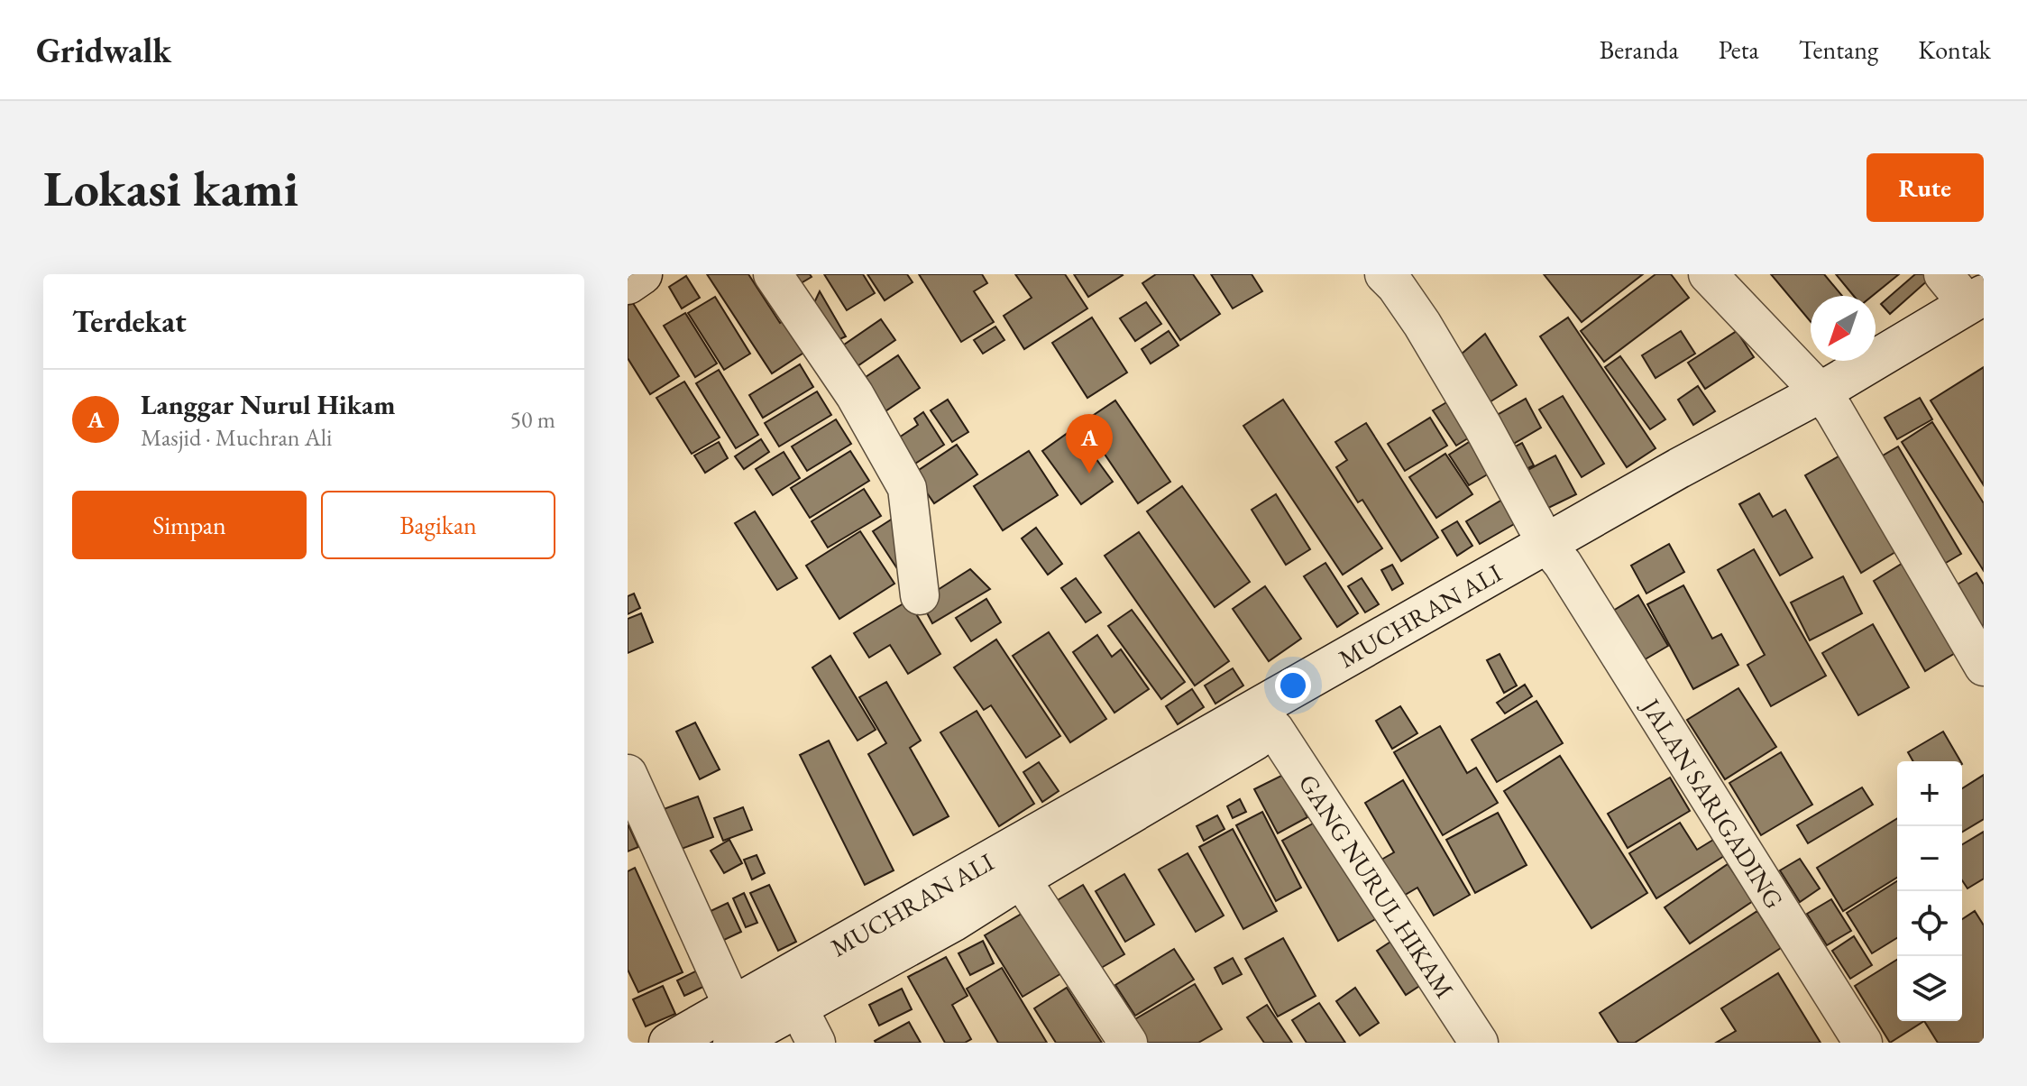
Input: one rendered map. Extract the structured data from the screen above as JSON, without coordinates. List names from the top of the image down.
{
  "streets": {
    "street": ["MUCHRAN ALI", "JALAN SARIGADING", "GANG NURUL HIKAM"]
  },
  "crossings": [
    ["MUCHRAN ALI", "JALAN SARIGADING"],
    ["MUCHRAN ALI", "GANG NURUL HIKAM"]
  ],
  "north": "bottom left",
  "page": {
    "header": "Gridwalk",
    "nav": [
      "Beranda",
      "Peta",
      "Tentang",
      "Kontak"
    ],
    "buttons": [
      "Rute",
      ["Simpan", "Bagikan"]
    ],
    "title": "Lokasi kami",
    "heading": "Terdekat",
    "list": [
      {
        "mark": "A",
        "name": "Langgar Nurul Hikam",
        "note": "Masjid · Muchran Ali",
        "value": "50 m"
      }
    ],
    "pins": "A",
    "map_buttons": ["+", "−"]
  }
}
